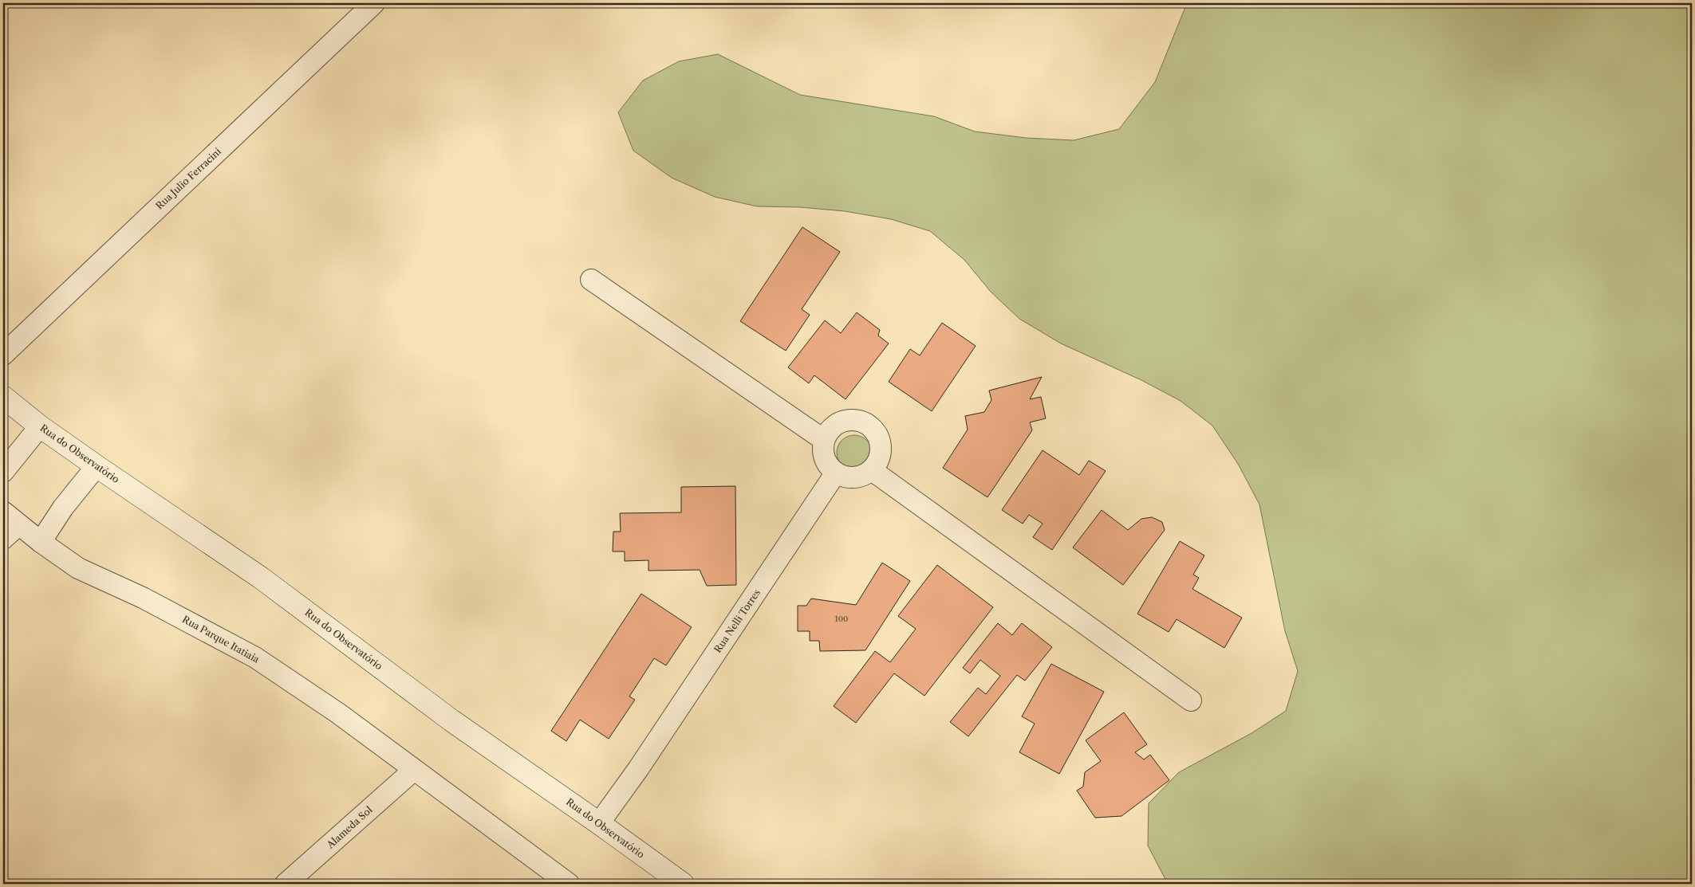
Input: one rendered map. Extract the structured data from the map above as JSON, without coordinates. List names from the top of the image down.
{
  "streets": {
    "street": [
      "Rua Julio Ferracini",
      "Rua do Observatório",
      "Rua Nelli Torres",
      "Rua Parque Itatiaia",
      "Alameda Sol"
    ]
  },
  "crossings": [
    ["Rua do Observatório", "Rua Nelli Torres"],
    ["Rua Parque Itatiaia", "Alameda Sol"]
  ],
  "house_numbers": ["100"]
}
